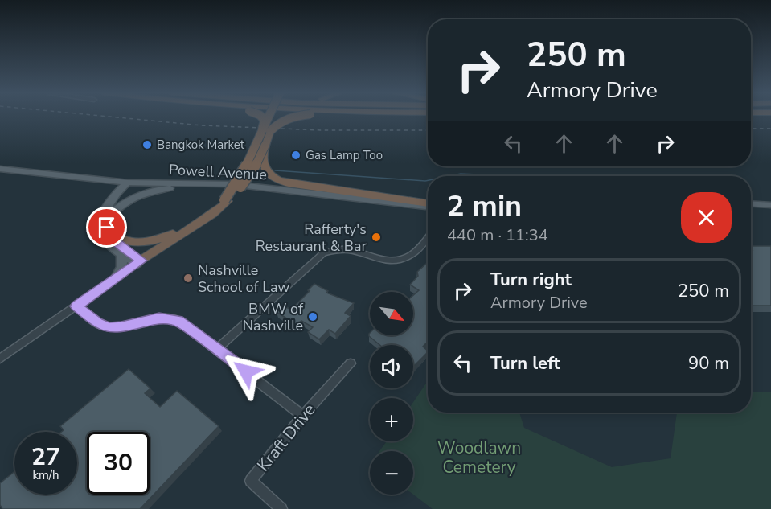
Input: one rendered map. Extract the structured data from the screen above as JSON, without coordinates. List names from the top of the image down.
{
  "streets": {
    "main road": ["Powell Avenue"],
    "street": ["Kraft Drive"]
  },
  "parks": ["Woodlawn Cemetery"],
  "places": [
    "Bangkok Market",
    "Gas Lamp Too",
    "Rafferty's Restaurant & Bar",
    "Nashville School of Law",
    "BMW of Nashville"
  ],
  "north": "bottom right",
  "page": {
    "turn": ["250 m", "Armory Drive"],
    "heading": ["2 min", "440 m · 11:34"],
    "list": [
      {
        "name": "Turn right",
        "note": "Armory Drive",
        "value": "250 m"
      },
      {
        "name": "Turn left",
        "value": "90 m"
      }
    ],
    "map_buttons": ["+", "−"],
    "speed": "27 km/h",
    "limit": "30"
  }
}
